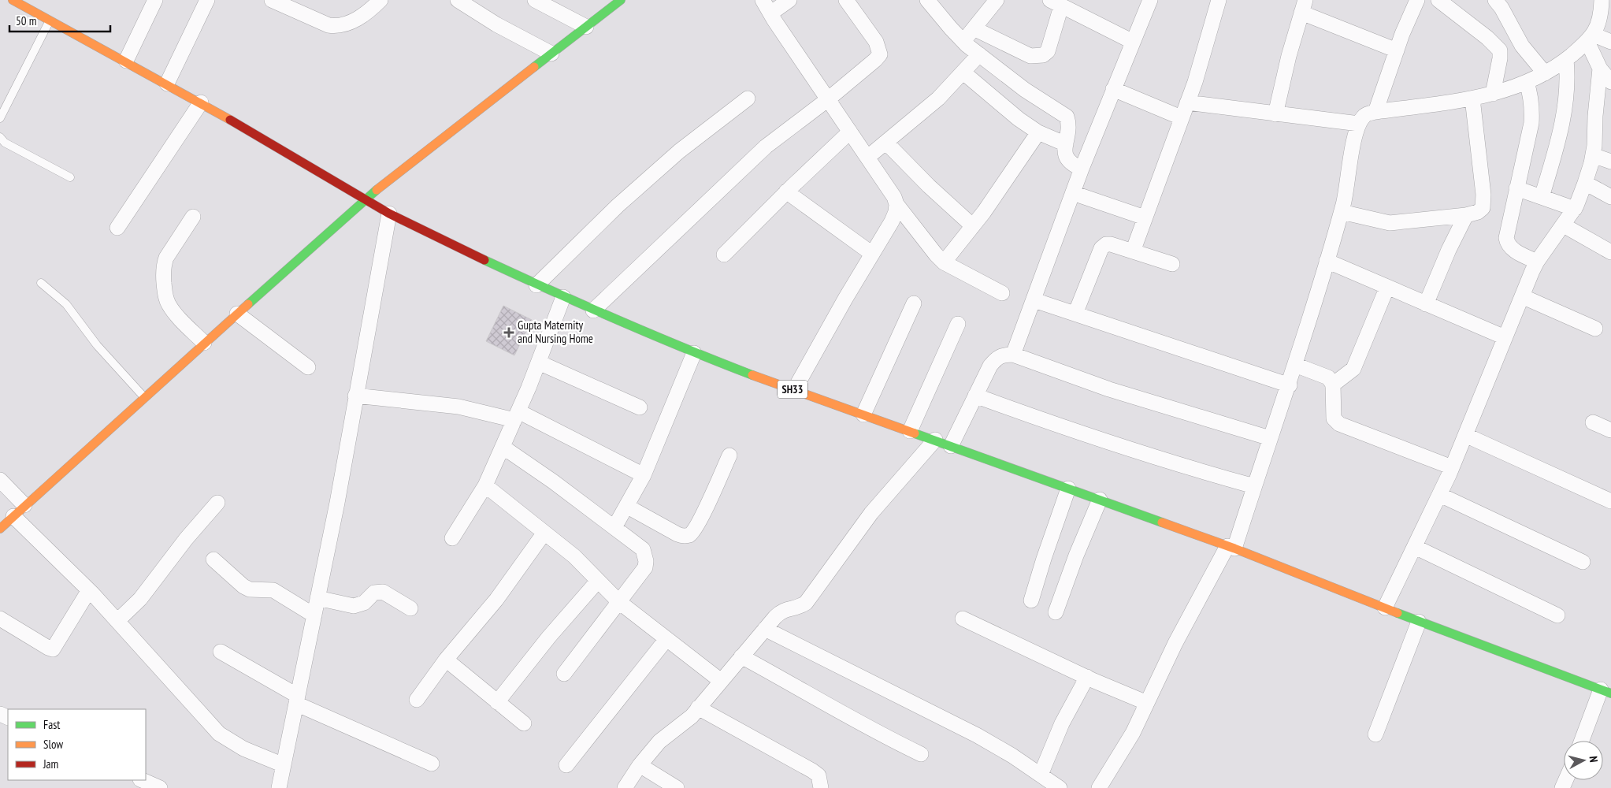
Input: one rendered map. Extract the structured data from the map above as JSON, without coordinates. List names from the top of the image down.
{
  "streets": {
    "main road": ["SH33"]
  },
  "places": {
    "health": ["Gupta Maternity and Nursing Home"]
  },
  "legend": ["Fast", "Slow", "Jam"],
  "scale_bar": "50 m",
  "north": "right"
}
